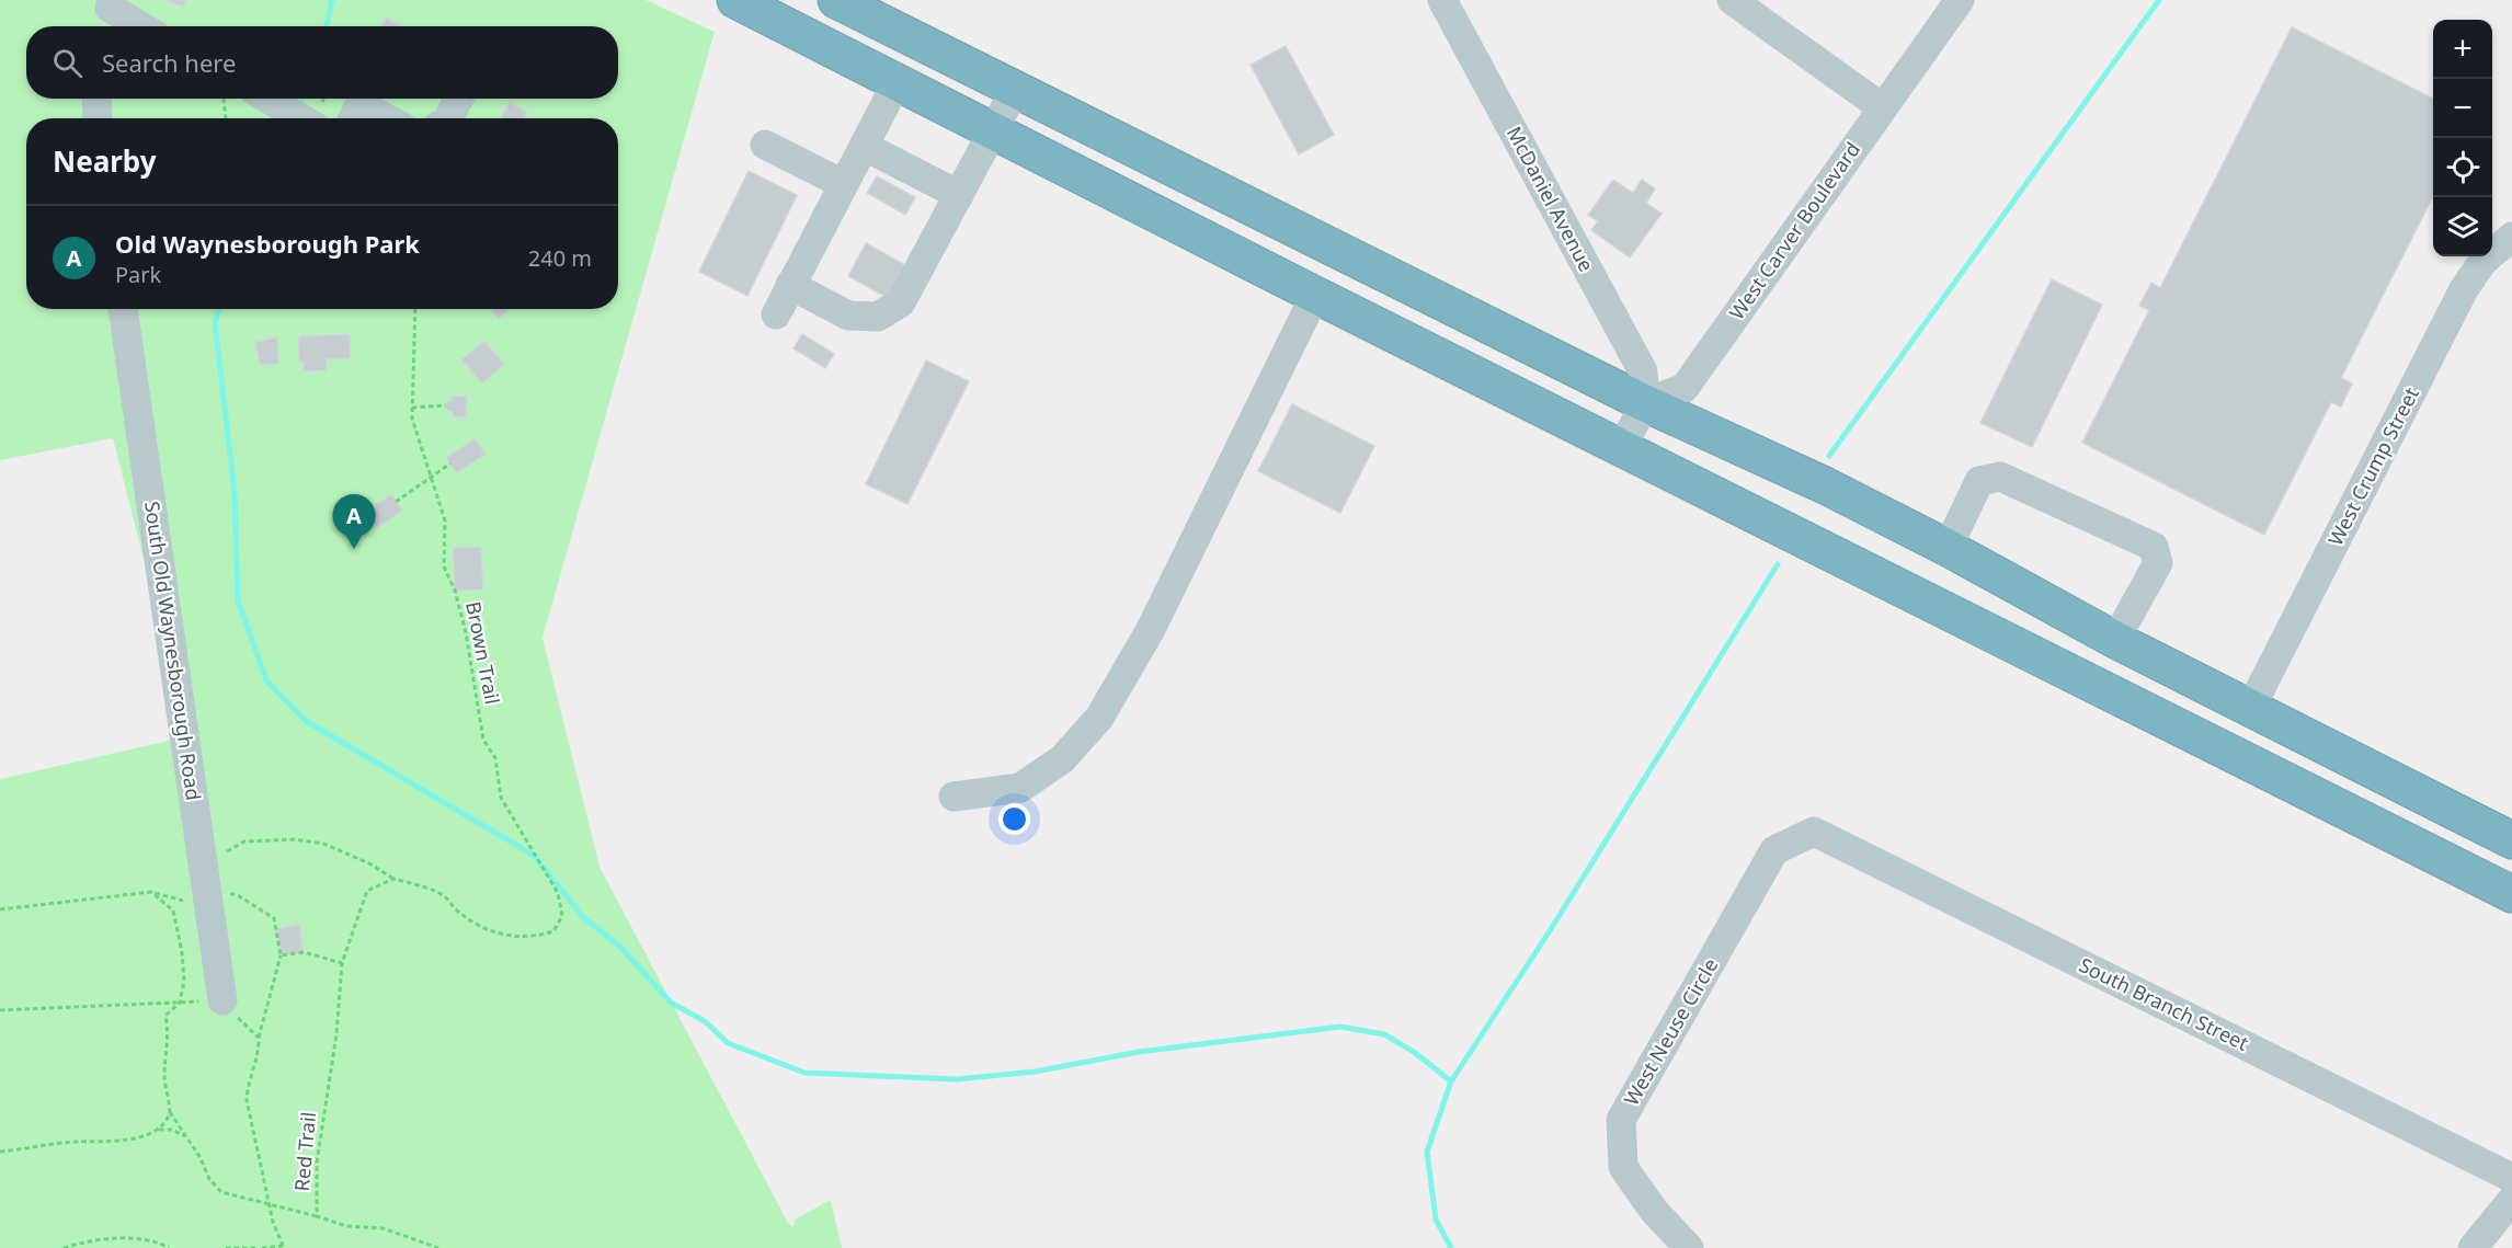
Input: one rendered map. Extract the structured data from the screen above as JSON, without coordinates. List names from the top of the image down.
{
  "streets": {
    "street": [
      "McDaniel Avenue",
      "West Carver Boulevard",
      "West Crump Street",
      "South Old Waynesborough Road",
      "South Branch Street",
      "West Neuse Circle"
    ],
    "path": ["Brown Trail", "Red Trail"]
  },
  "crossings": [
    ["McDaniel Avenue", "West Carver Boulevard"],
    ["South Branch Street", "West Neuse Circle"]
  ],
  "page": {
    "map_buttons": ["+", "−"],
    "search": "Search here",
    "heading": "Nearby",
    "list": [
      {
        "mark": "A",
        "name": "Old Waynesborough Park",
        "note": "Park",
        "value": "240 m"
      }
    ],
    "pins": "A"
  }
}
